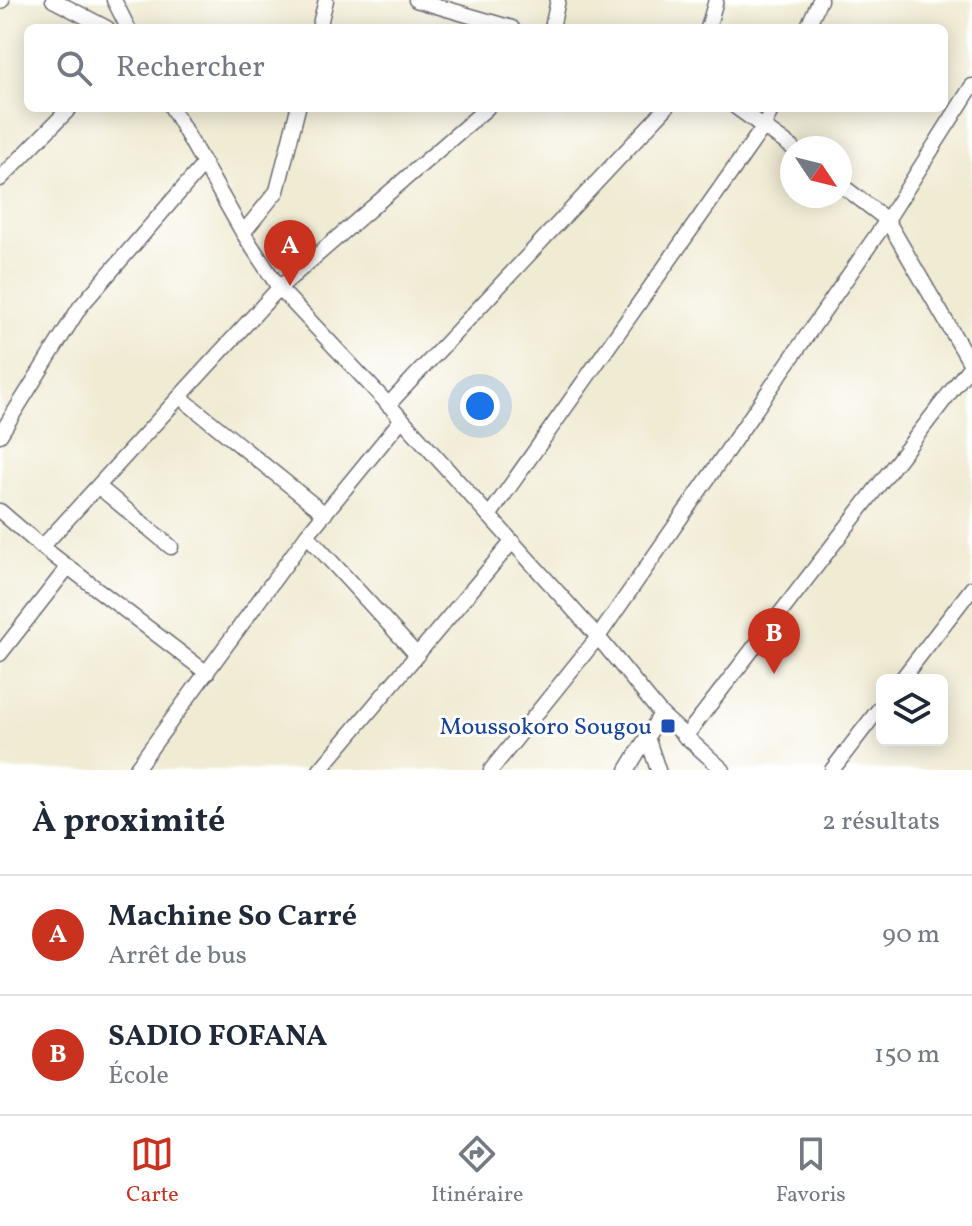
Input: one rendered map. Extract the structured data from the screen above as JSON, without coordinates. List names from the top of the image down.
{
  "places": {
    "transit": ["Moussokoro Sougou"]
  },
  "north": "bottom right",
  "page": {
    "search": "Rechercher",
    "pins": ["A", "B"],
    "heading": ["À proximité", "2 résultats"],
    "list": [
      {
        "mark": "A",
        "name": "Machine So Carré",
        "note": "Arrêt de bus",
        "value": "90 m"
      },
      {
        "mark": "B",
        "name": "SADIO FOFANA",
        "note": "École",
        "value": "150 m"
      }
    ],
    "nav": ["Carte", "Itinéraire", "Favoris"]
  }
}
